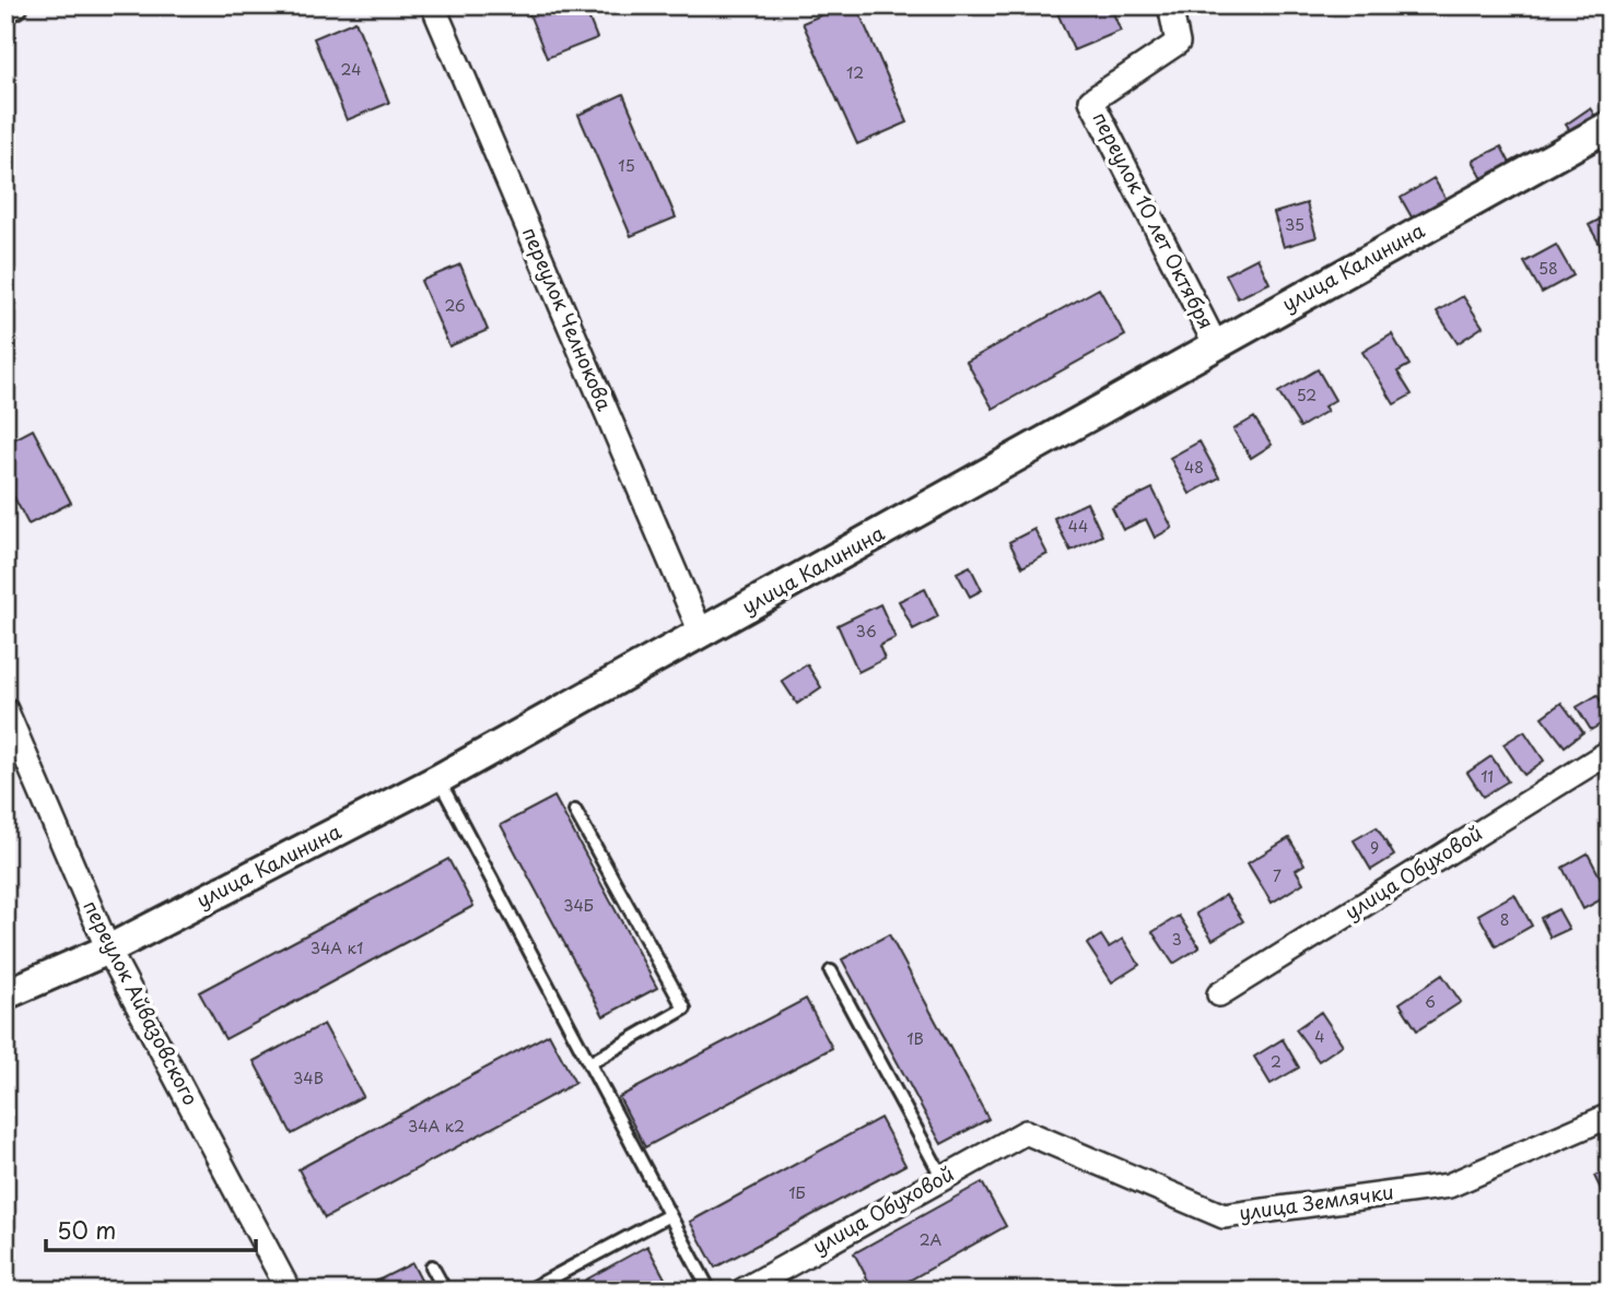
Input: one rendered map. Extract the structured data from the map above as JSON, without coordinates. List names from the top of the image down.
{
  "streets": {
    "street": [
      "переулок 10 лет Октября",
      "улица Калинина",
      "переулок Челнокова",
      "улица Обуховой",
      "переулок Айвазовского",
      "улица Землячки"
    ]
  },
  "crossings": [
    ["переулок 10 лет Октября", "улица Калинина"],
    ["улица Калинина", "переулок Челнокова"],
    ["улица Калинина", "переулок Айвазовского"],
    ["улица Обуховой", "улица Землячки"]
  ],
  "house_numbers": [
    "24",
    "12",
    "15",
    "35",
    "58",
    "26",
    "52",
    "48",
    "44",
    "36",
    "11",
    "9",
    "7",
    "34Б",
    "8",
    "3",
    "34А к1",
    "6",
    "4",
    "1В",
    "2",
    "34В",
    "34А к2",
    "1Б",
    "2А"
  ],
  "scale_bar": "50 m"
}
